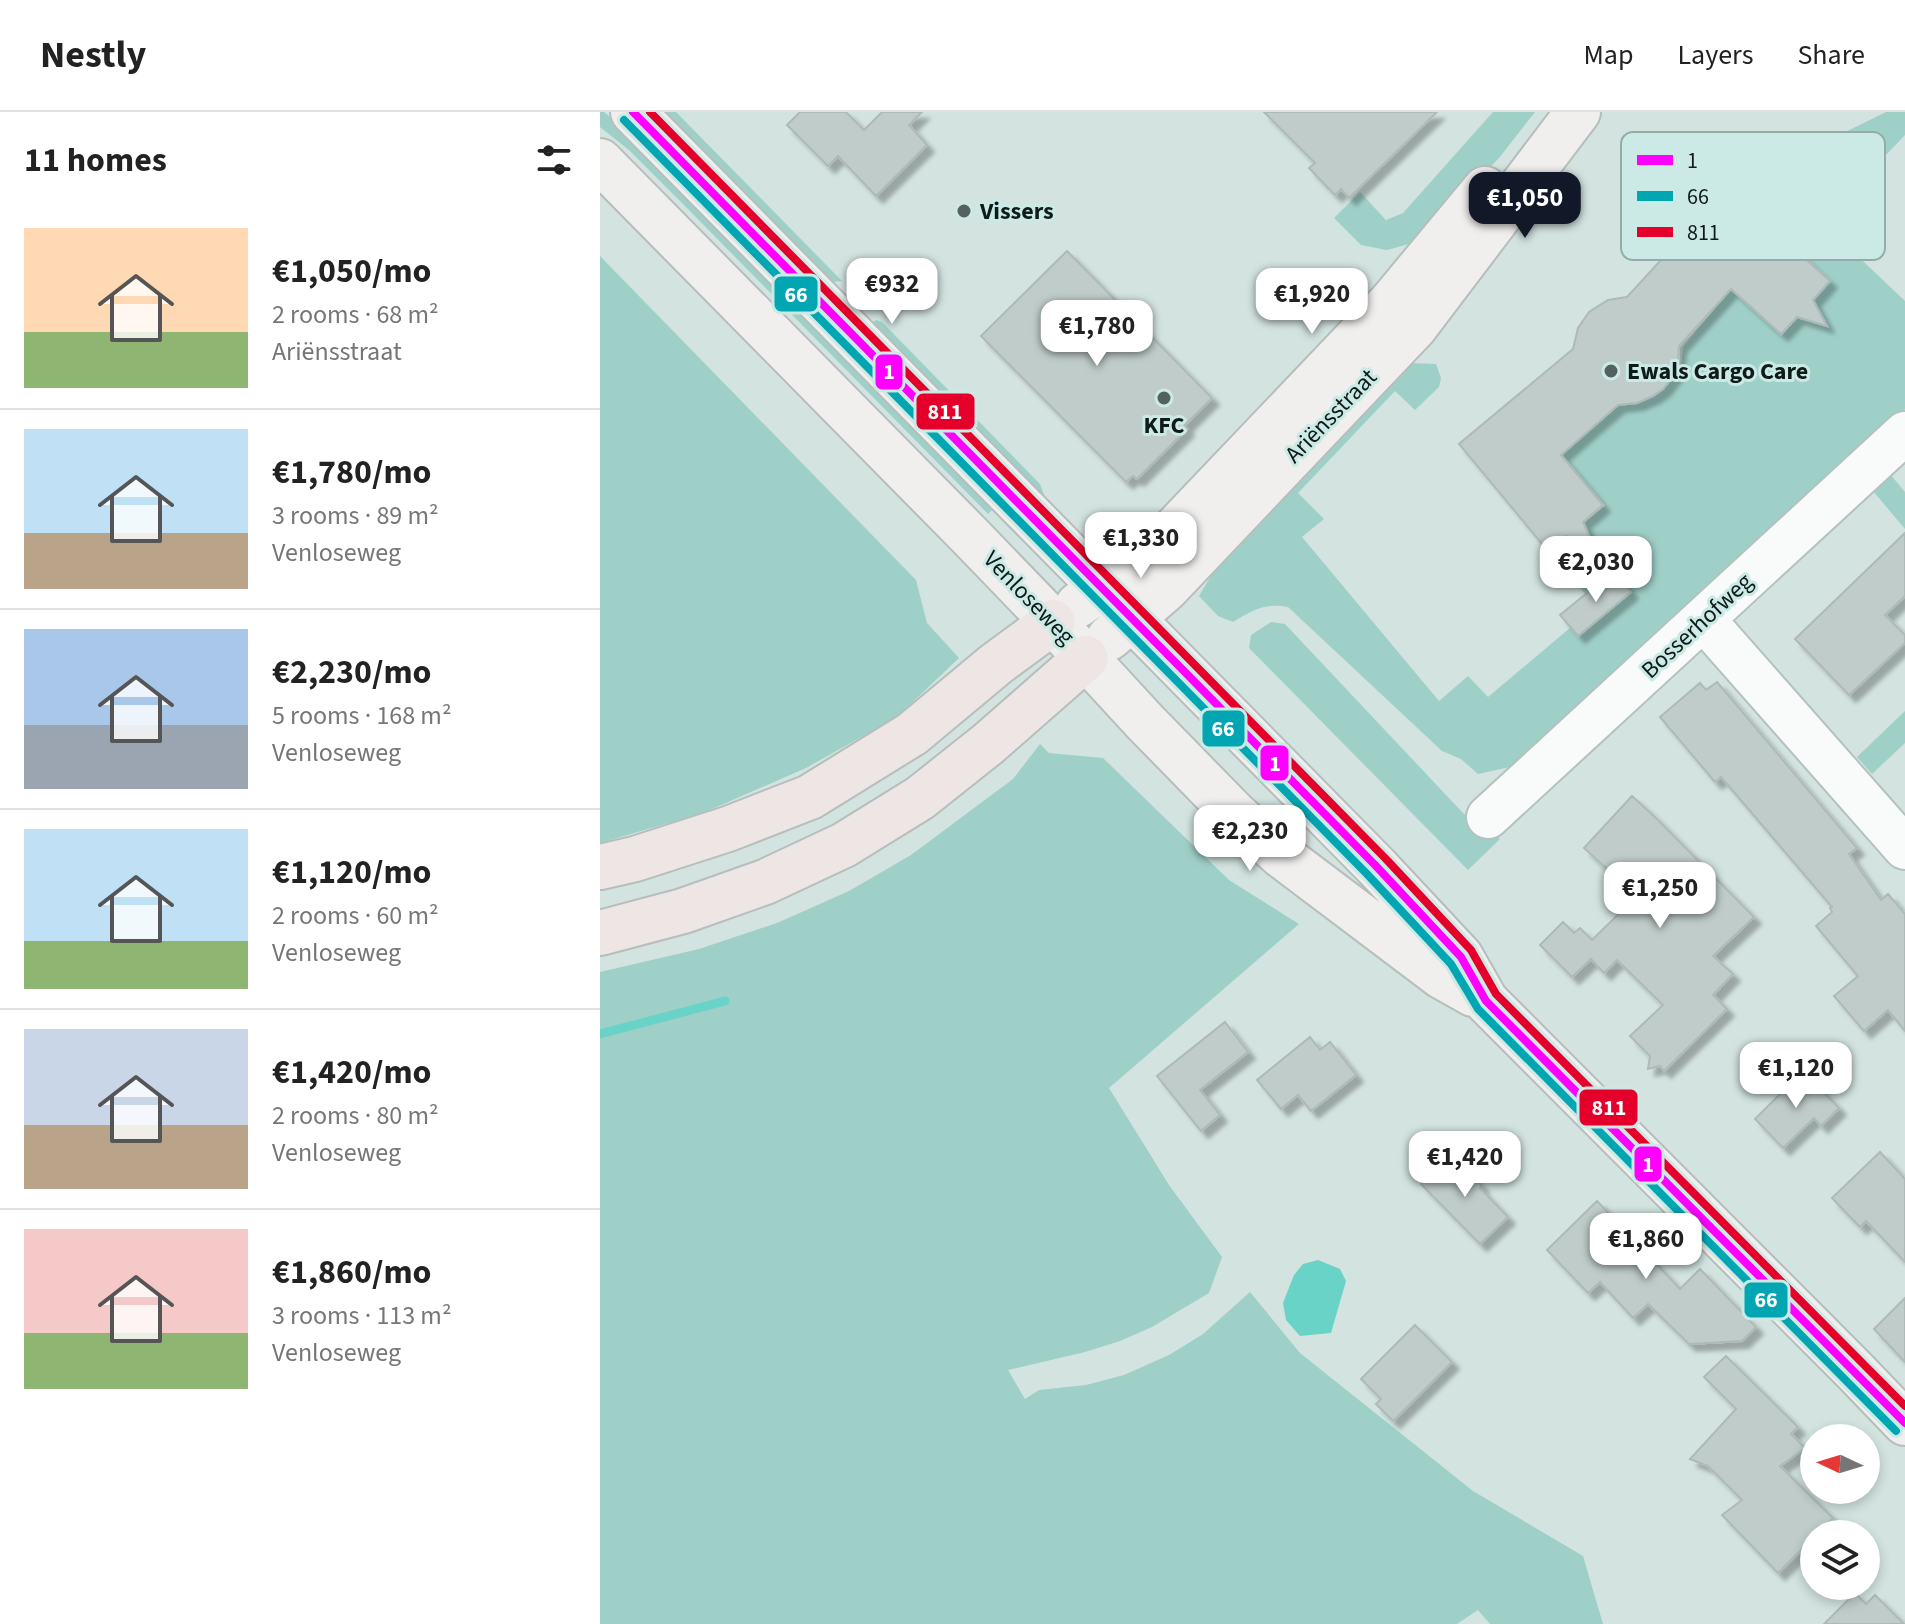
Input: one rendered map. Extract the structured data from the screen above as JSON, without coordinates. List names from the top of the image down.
{
  "streets": {
    "main road": ["Ariënsstraat", "Venloseweg"],
    "street": ["Bosserhofweg"]
  },
  "crossings": [
    ["Ariënsstraat", "Venloseweg"]
  ],
  "places": ["Vissers", "Ewals Cargo Care", "KFC"],
  "lines": ["transit line 1", "transit line 811", "transit line 66"],
  "legend": ["1", "66", "811"],
  "north": "left",
  "page": {
    "header": "Nestly",
    "nav": ["Map", "Layers", "Share"],
    "heading": "11 homes",
    "price": [
      "€1,050",
      "€932",
      "€1,920",
      "€1,780",
      "€1,330",
      "€2,030",
      "€2,230",
      "€1,250",
      "€1,120",
      "€1,420",
      "€1,860"
    ],
    "list": [
      {
        "name": "€1,050/mo",
        "note": "2 rooms · 68 m² · Ariënsstraat"
      },
      {
        "name": "€1,780/mo",
        "note": "3 rooms · 89 m² · Venloseweg"
      },
      {
        "name": "€2,230/mo",
        "note": "5 rooms · 168 m² · Venloseweg"
      },
      {
        "name": "€1,120/mo",
        "note": "2 rooms · 60 m² · Venloseweg"
      },
      {
        "name": "€1,420/mo",
        "note": "2 rooms · 80 m² · Venloseweg"
      },
      {
        "name": "€1,860/mo",
        "note": "3 rooms · 113 m² · Venloseweg"
      }
    ]
  }
}
